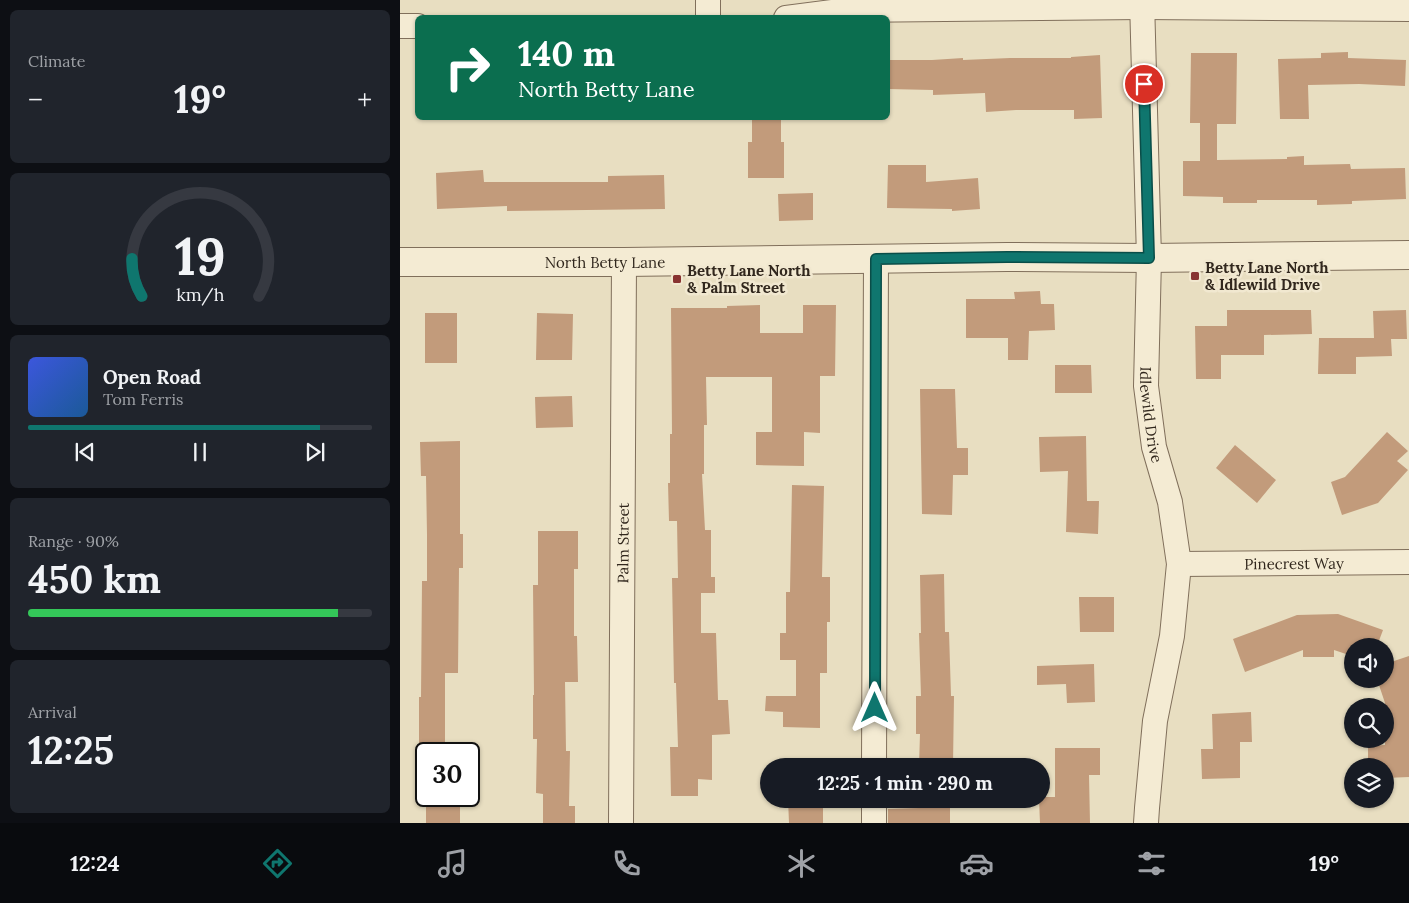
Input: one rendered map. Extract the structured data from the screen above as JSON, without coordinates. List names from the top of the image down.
{
  "streets": {
    "street": [
      "North Betty Lane",
      "Idlewild Drive",
      "Palm Street",
      "Pinecrest Way"
    ]
  },
  "crossings": [
    ["North Betty Lane", "Idlewild Drive"],
    ["North Betty Lane", "Palm Street"],
    ["Idlewild Drive", "Pinecrest Way"]
  ],
  "places": {
    "transit": ["Betty Lane North & Idlewild Drive", "Betty Lane North & Palm Street"]
  },
  "page": {
    "tile": [
      "Climate",
      ["Range · 90%", "450 km"],
      ["Arrival", "12:25"]
    ],
    "turn": ["140 m", "North Betty Lane"],
    "heat": ["−", "19°", "+"],
    "song": ["Open Road", "Tom Ferris"],
    "limit": "30",
    "trip": "12:25 · 1 min · 290 m",
    "tabs": ["12:24", "19°"],
    "gauge": ["19", "km/h"]
  }
}
